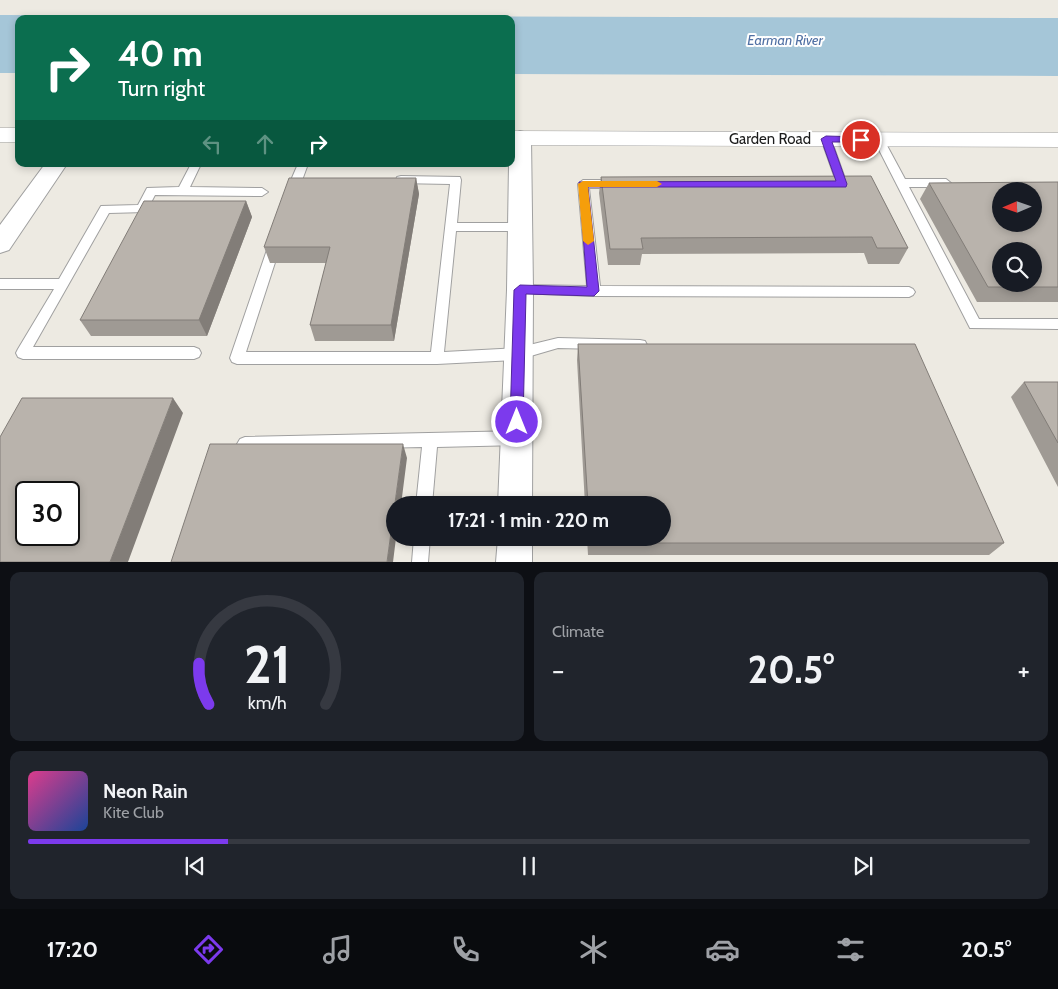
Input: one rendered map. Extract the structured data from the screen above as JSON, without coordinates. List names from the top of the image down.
{
  "streets": {
    "street": ["Garden Road"]
  },
  "water": ["Earman River"],
  "north": "left",
  "page": {
    "turn": ["40 m", "Turn right"],
    "limit": "30",
    "trip": "17:21 · 1 min · 220 m",
    "tile": "Climate",
    "heat": ["−", "20.5°", "+"],
    "song": ["Neon Rain", "Kite Club"],
    "tabs": ["17:20", "20.5°"],
    "gauge": ["21", "km/h"]
  }
}
